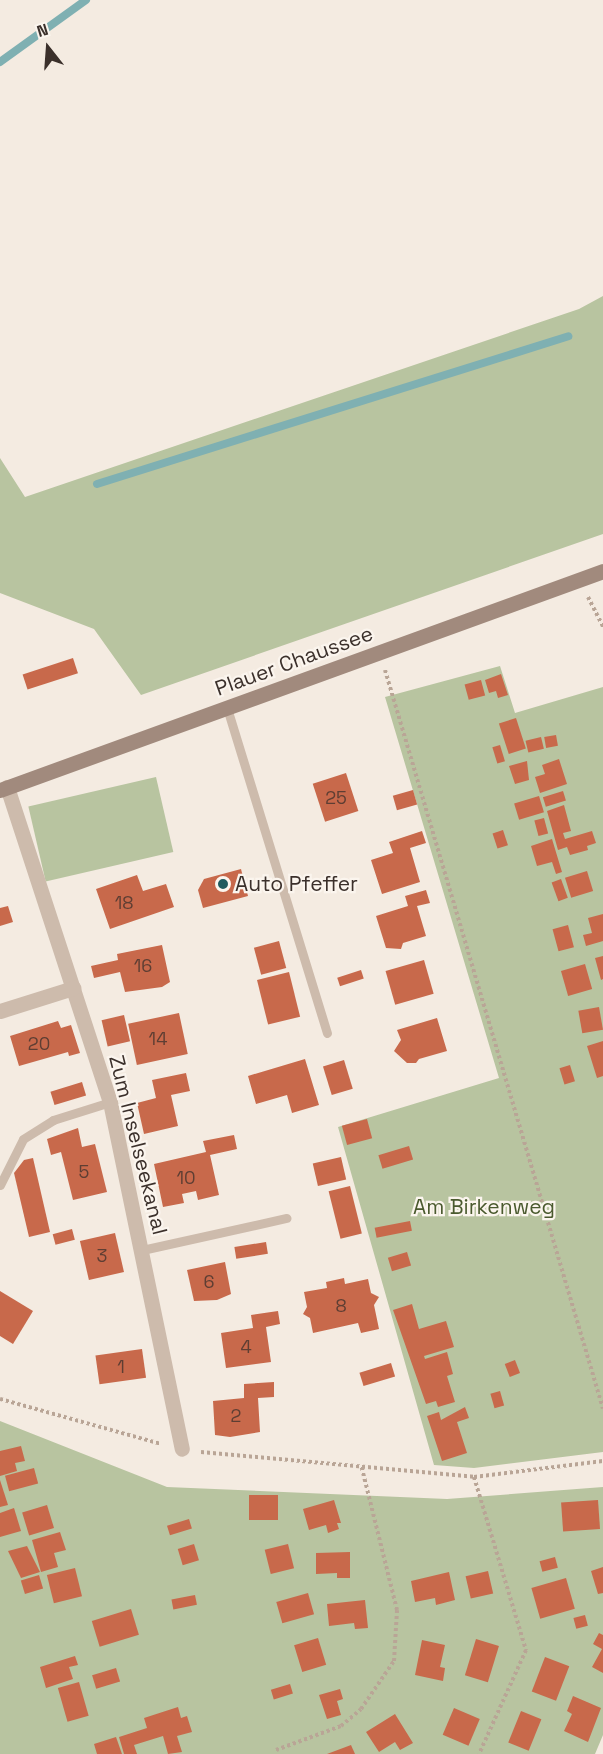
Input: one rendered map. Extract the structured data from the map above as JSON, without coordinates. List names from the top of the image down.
{
  "streets": {
    "main road": ["Plauer Chaussee"],
    "street": ["Zum Inselseekanal"]
  },
  "crossings": [
    ["Plauer Chaussee", "Zum Inselseekanal"]
  ],
  "parks": ["Am Birkenweg"],
  "places": ["Auto Pfeffer"],
  "house_numbers": [
    "25",
    "18",
    "16",
    "14",
    "20",
    "5",
    "10",
    "3",
    "6",
    "8",
    "4",
    "1",
    "2"
  ],
  "north": "top"
}
